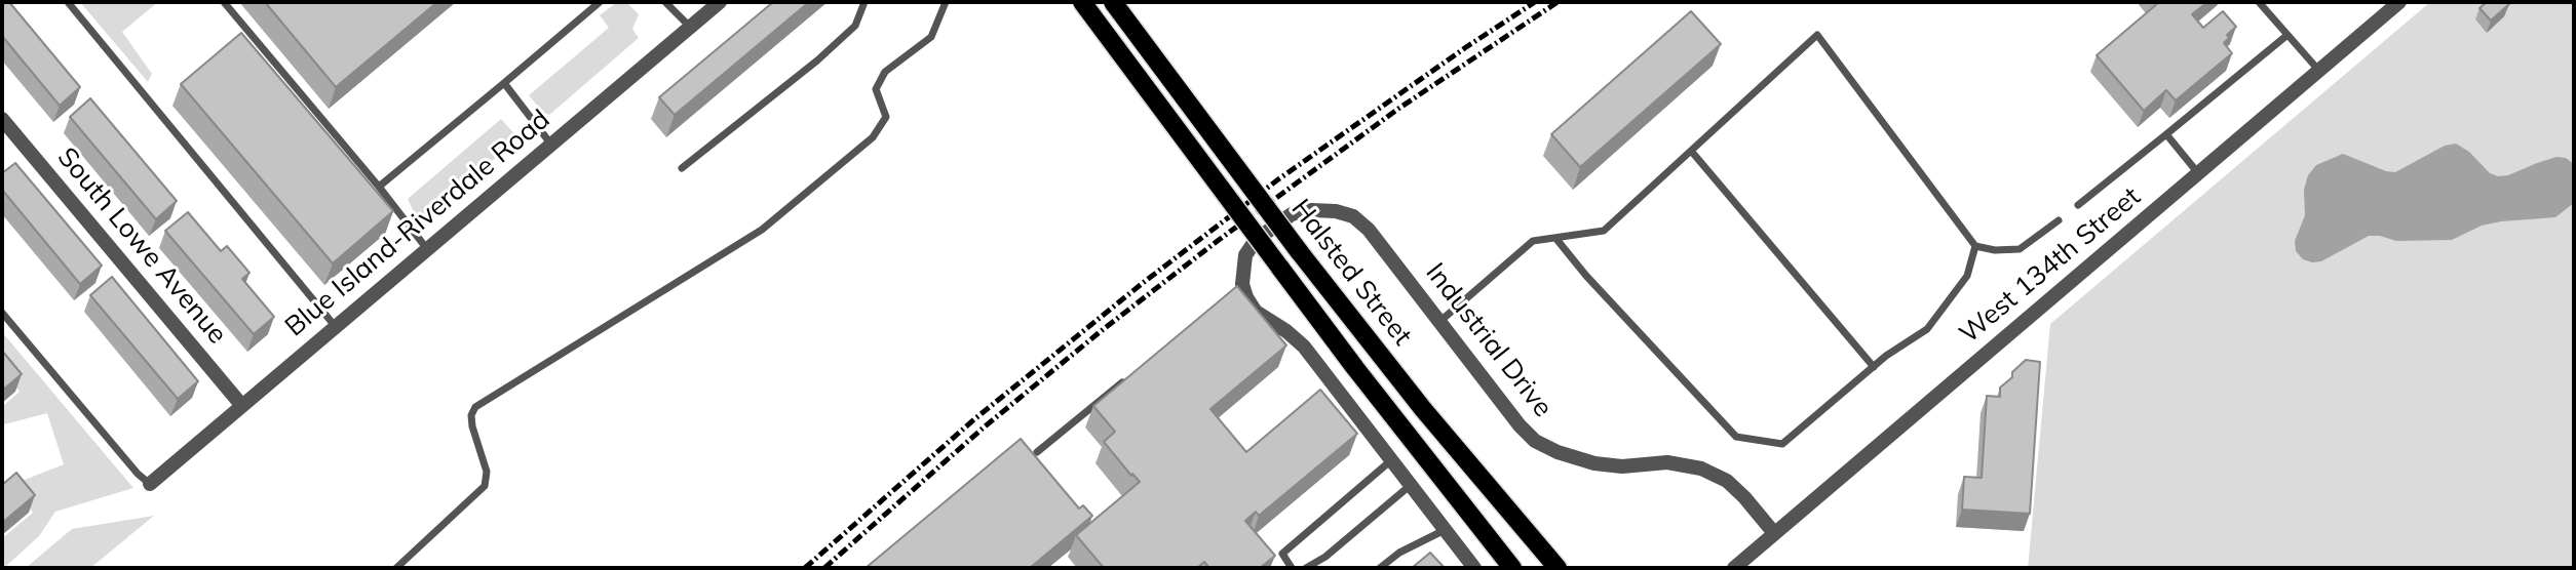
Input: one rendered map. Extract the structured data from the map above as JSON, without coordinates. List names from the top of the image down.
{
  "streets": {
    "main road": ["Halsted Street"],
    "street": [
      "Blue Island-Riverdale Road",
      "South Lowe Avenue",
      "West 134th Street",
      "Industrial Drive"
    ]
  },
  "crossings": [
    ["Blue Island-Riverdale Road", "South Lowe Avenue"],
    ["West 134th Street", "Industrial Drive"]
  ]
}
